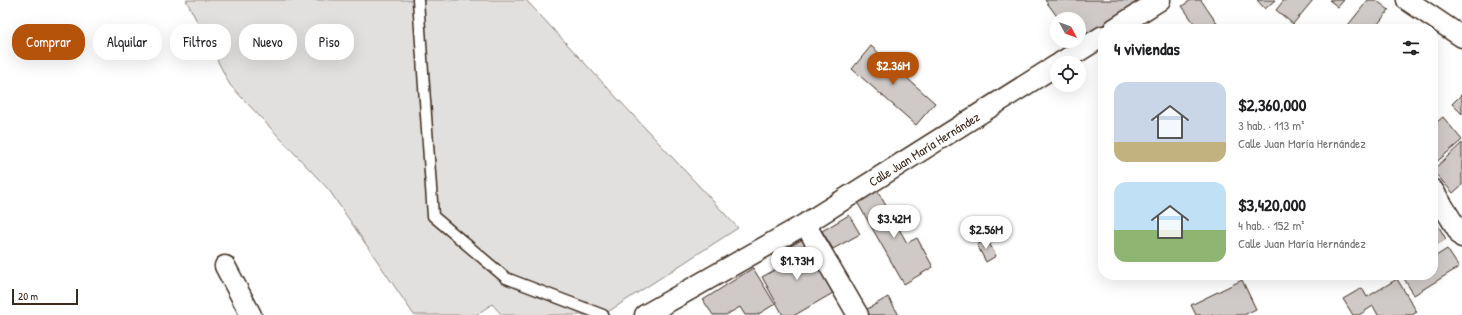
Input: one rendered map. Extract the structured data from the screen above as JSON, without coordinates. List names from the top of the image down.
{
  "streets": {
    "street": ["Calle Juan María Hernández"]
  },
  "scale_bar": "20 m",
  "north": "bottom right",
  "page": {
    "chip": [
      "Comprar",
      "Alquilar",
      "Filtros",
      "Nuevo",
      "Piso"
    ],
    "heading": "4 viviendas",
    "price": [
      "$2.36M",
      "$3.42M",
      "$2.56M",
      "$1.73M"
    ],
    "list": [
      {
        "name": "$2,360,000",
        "note": "3 hab. · 113 m² · Calle Juan María Hernández"
      },
      {
        "name": "$3,420,000",
        "note": "4 hab. · 152 m² · Calle Juan María Hernández"
      }
    ],
    "scale": "20 m"
  }
}
